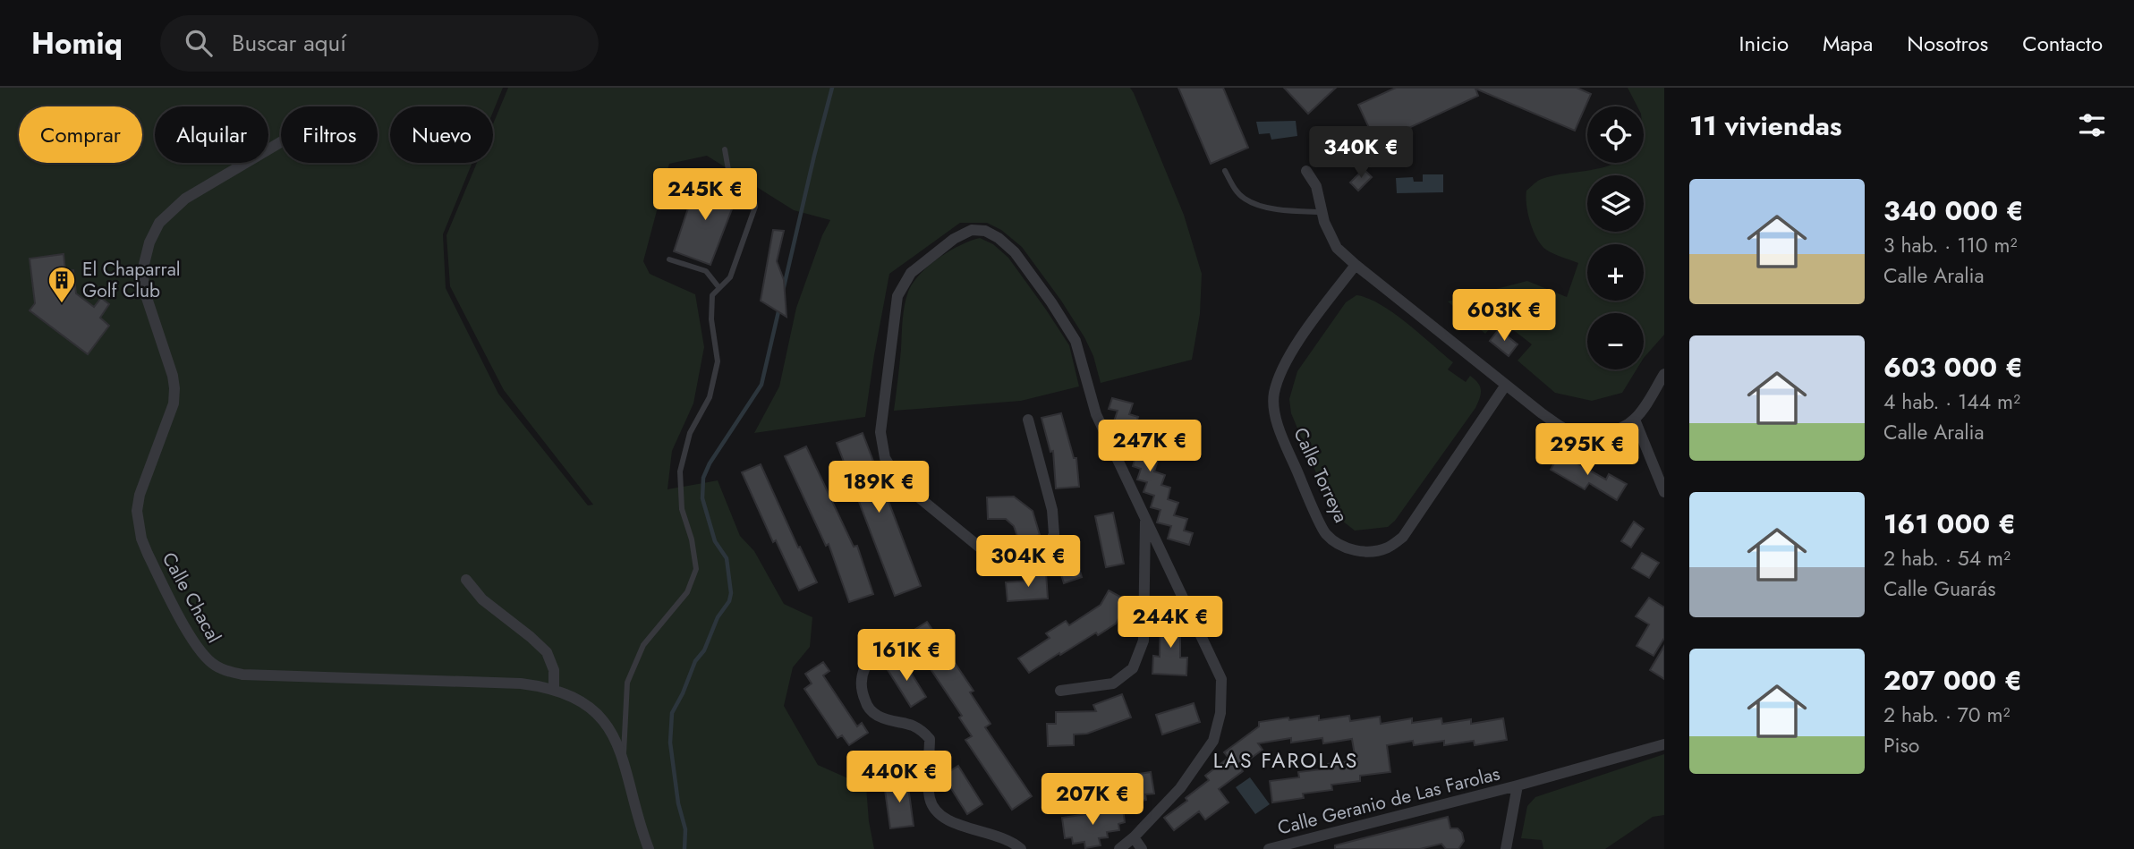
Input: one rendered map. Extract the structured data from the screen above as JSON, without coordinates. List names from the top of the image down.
{
  "streets": {
    "street": ["Calle Torreya", "Calle Chacal", "Calle Geranio de Las Farolas"]
  },
  "districts": ["LAS FAROLAS"],
  "places": {
    "building": ["El Chaparral Golf Club"]
  },
  "page": {
    "header": "Homiq",
    "search": "Buscar aquí",
    "nav": [
      "Inicio",
      "Mapa",
      "Nosotros",
      "Contacto"
    ],
    "heading": "11 viviendas",
    "map_buttons": ["+", "−"],
    "chip": [
      "Comprar",
      "Alquilar",
      "Filtros",
      "Nuevo"
    ],
    "price": [
      "340K €",
      "245K €",
      "603K €",
      "247K €",
      "295K €",
      "189K €",
      "304K €",
      "244K €",
      "161K €",
      "440K €",
      "207K €"
    ],
    "list": [
      {
        "name": "340 000 €",
        "note": "3 hab. · 110 m² · Calle Aralia"
      },
      {
        "name": "603 000 €",
        "note": "4 hab. · 144 m² · Calle Aralia"
      },
      {
        "name": "161 000 €",
        "note": "2 hab. · 54 m² · Calle Guarás"
      },
      {
        "name": "207 000 €",
        "note": "2 hab. · 70 m² · Piso"
      }
    ]
  }
}
